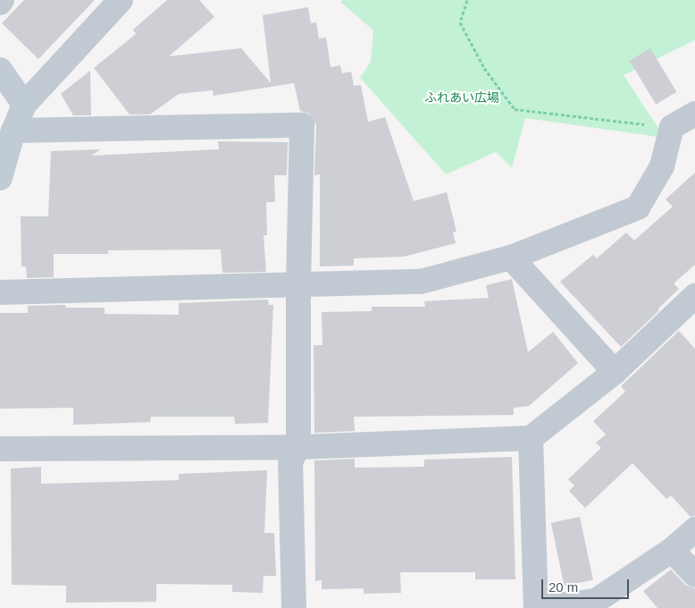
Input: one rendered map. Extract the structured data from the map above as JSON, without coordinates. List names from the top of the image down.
{
  "parks": ["ふれあい広場"],
  "scale_bar": "20 m"
}
